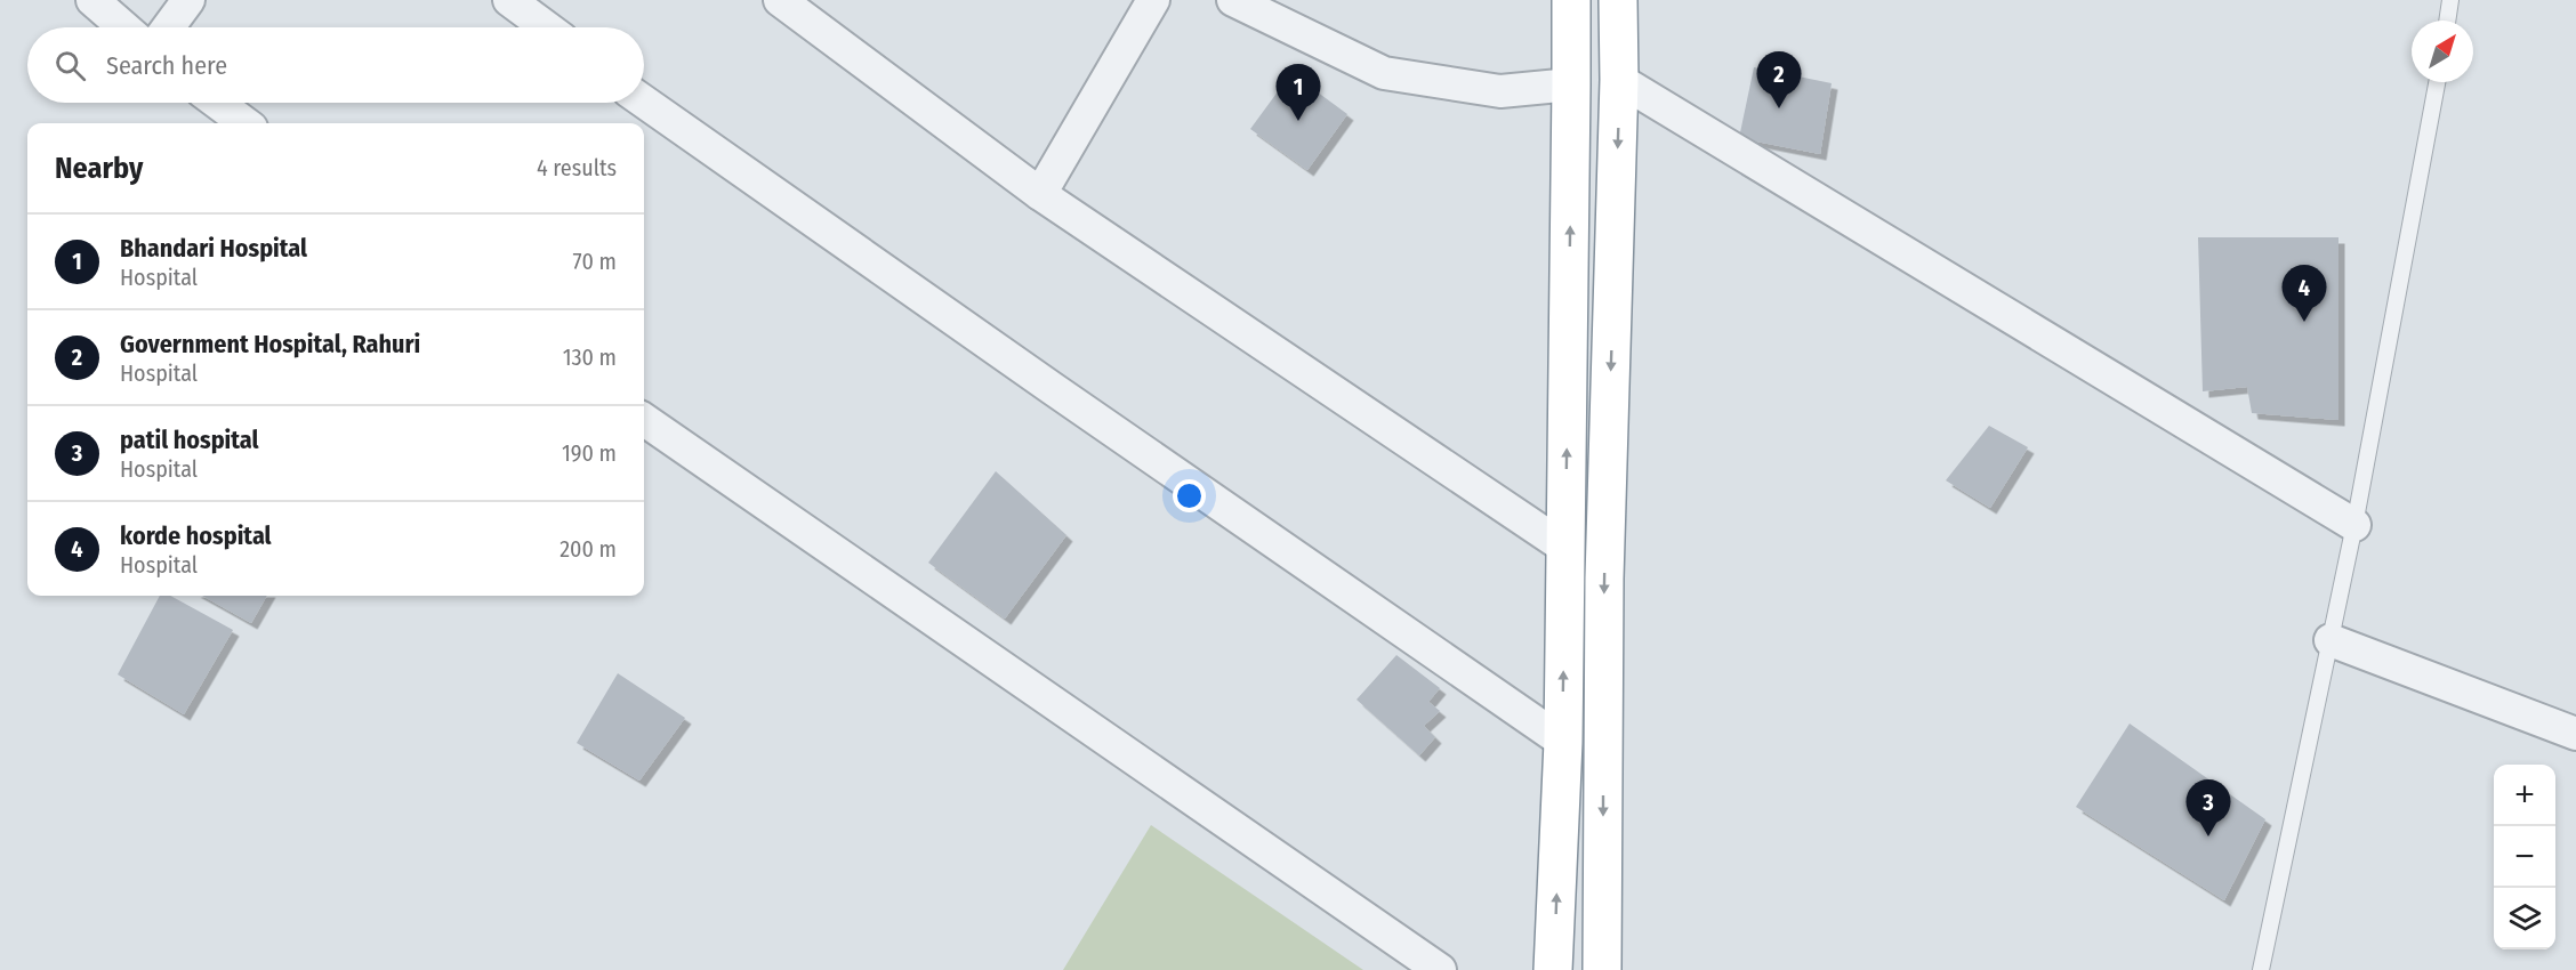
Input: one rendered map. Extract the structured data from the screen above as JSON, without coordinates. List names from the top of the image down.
{
  "north": "top right",
  "page": {
    "search": "Search here",
    "pins": [
      "2",
      "1",
      "4",
      "3"
    ],
    "heading": ["Nearby", "4 results"],
    "list": [
      {
        "mark": "1",
        "name": "Bhandari Hospital",
        "note": "Hospital",
        "value": "70 m"
      },
      {
        "mark": "2",
        "name": "Government Hospital, Rahuri",
        "note": "Hospital",
        "value": "130 m"
      },
      {
        "mark": "3",
        "name": "patil hospital",
        "note": "Hospital",
        "value": "190 m"
      },
      {
        "mark": "4",
        "name": "korde hospital",
        "note": "Hospital",
        "value": "200 m"
      }
    ],
    "map_buttons": ["+", "−"]
  }
}
